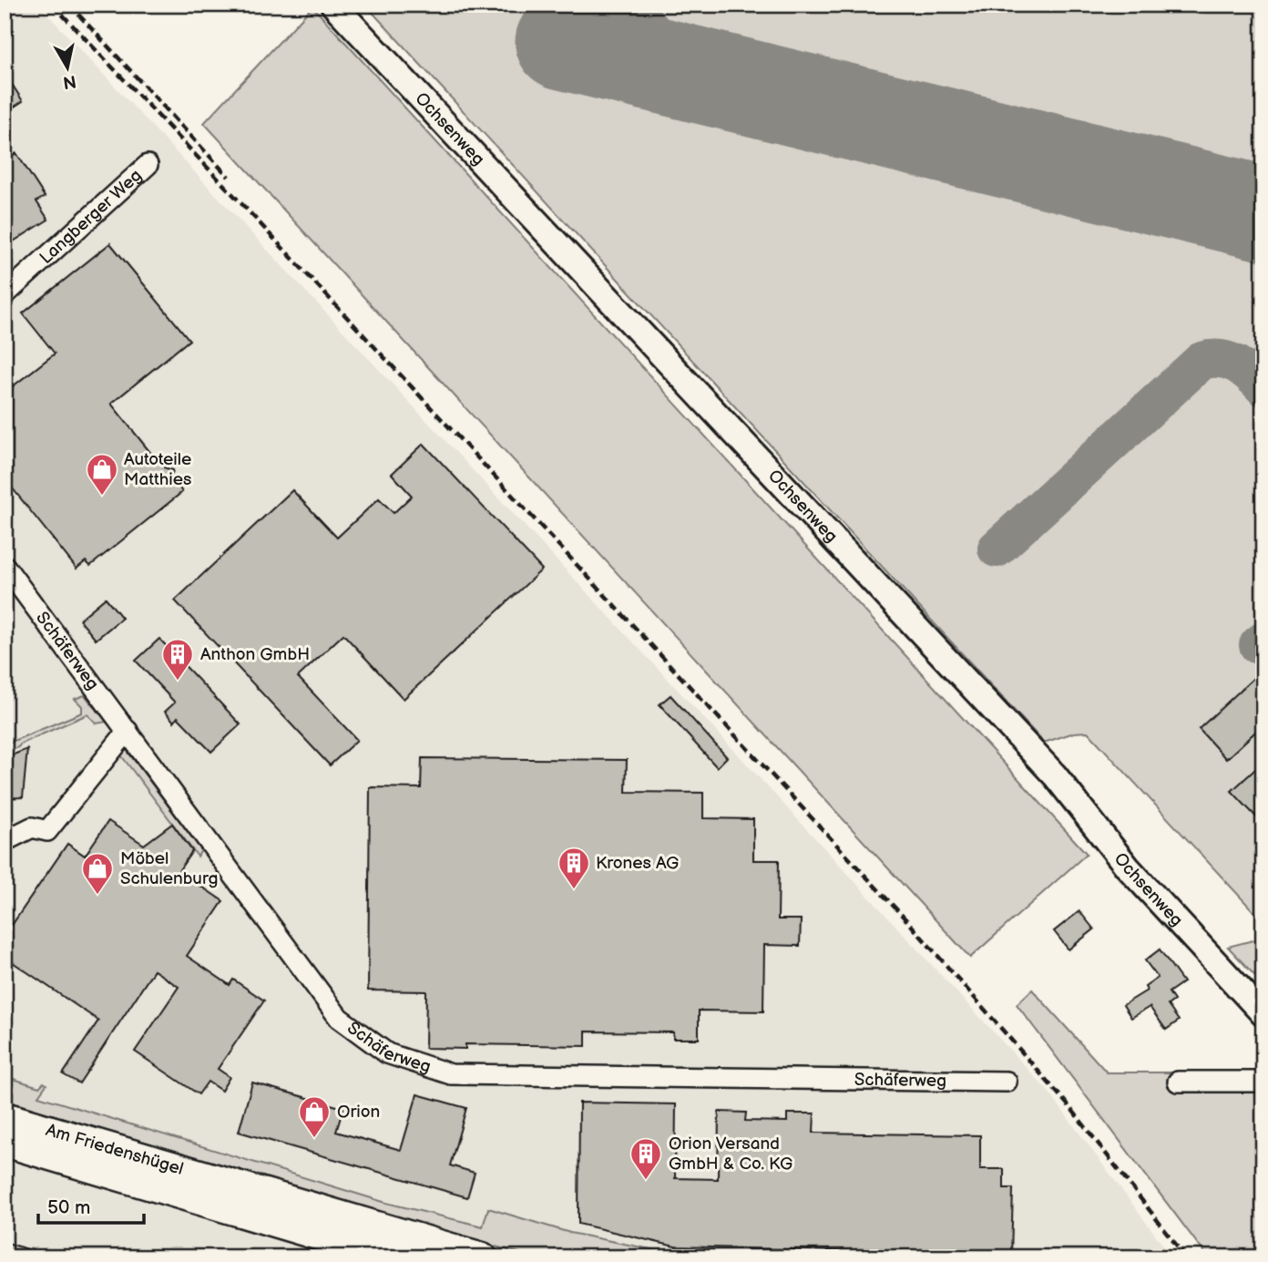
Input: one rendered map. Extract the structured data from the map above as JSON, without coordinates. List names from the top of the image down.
{
  "streets": {
    "highway": ["Am Friedenshügel"],
    "main road": ["Ochsenweg"],
    "street": ["Langberger Weg", "Schäferweg"]
  },
  "places": {
    "shop": ["Autoteile Matthies", "Möbel Schulenburg", "Orion"],
    "building": ["Anthon GmbH", "Krones AG", "Orion Versand GmbH & Co. KG"]
  },
  "scale_bar": "50 m",
  "north": "bottom"
}
